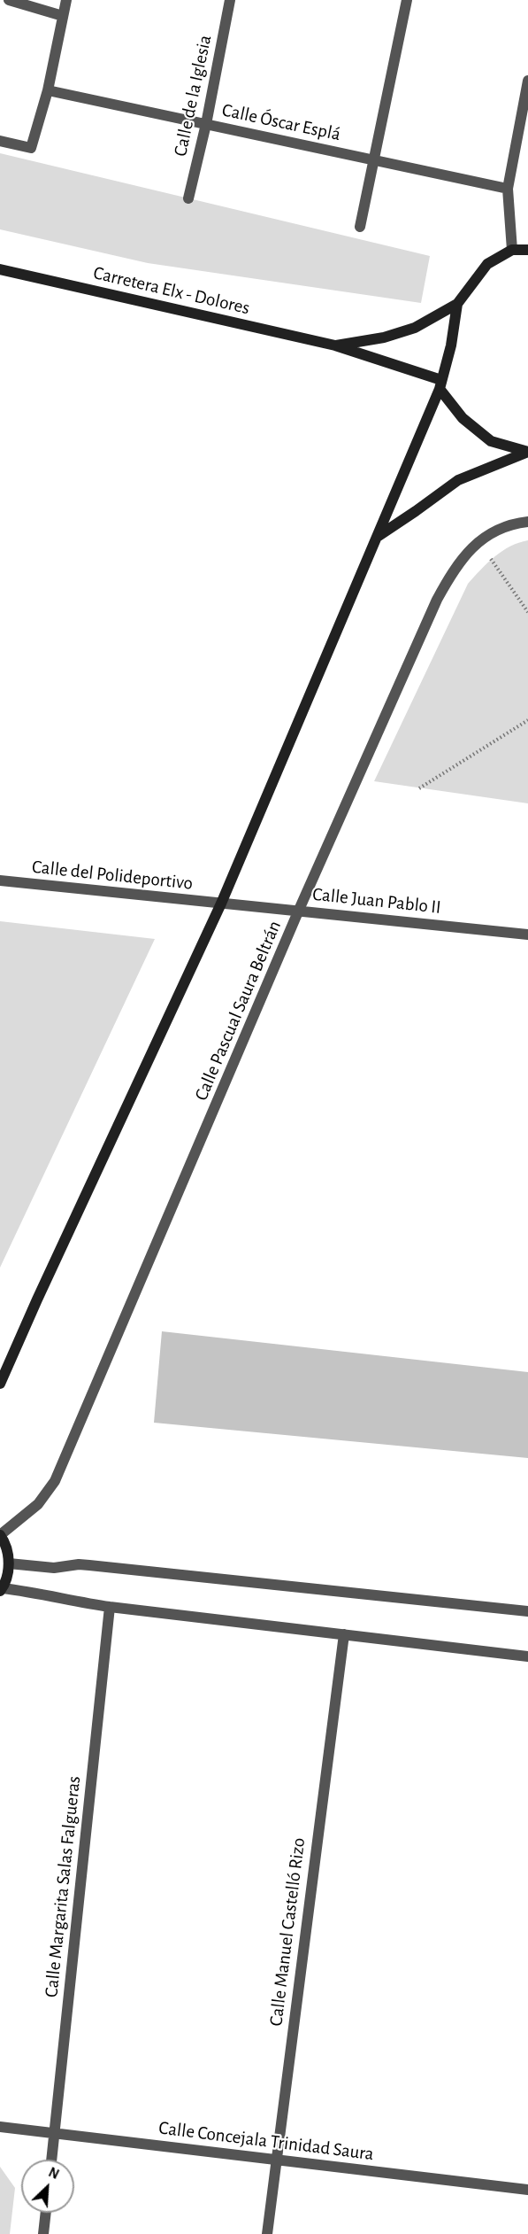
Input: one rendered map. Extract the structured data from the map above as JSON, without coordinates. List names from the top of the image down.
{
  "streets": {
    "main road": ["Carretera Elx - Dolores"],
    "street": [
      "Calle de la Iglesia",
      "Calle Óscar Esplá",
      "Calle del Polideportivo",
      "Calle Juan Pablo II",
      "Calle Pascual Saura Beltrán",
      "Calle Margarita Salas Falgueras",
      "Calle Manuel Castelló Rizo",
      "Calle Concejala Trinidad Saura"
    ]
  },
  "crossings": [
    ["Calle de la Iglesia", "Calle Óscar Esplá"],
    ["Calle del Polideportivo", "Calle Juan Pablo II"],
    ["Calle Juan Pablo II", "Calle Pascual Saura Beltrán"],
    ["Calle Margarita Salas Falgueras", "Calle Concejala Trinidad Saura"],
    ["Calle Manuel Castelló Rizo", "Calle Concejala Trinidad Saura"]
  ],
  "north": "top right"
}
